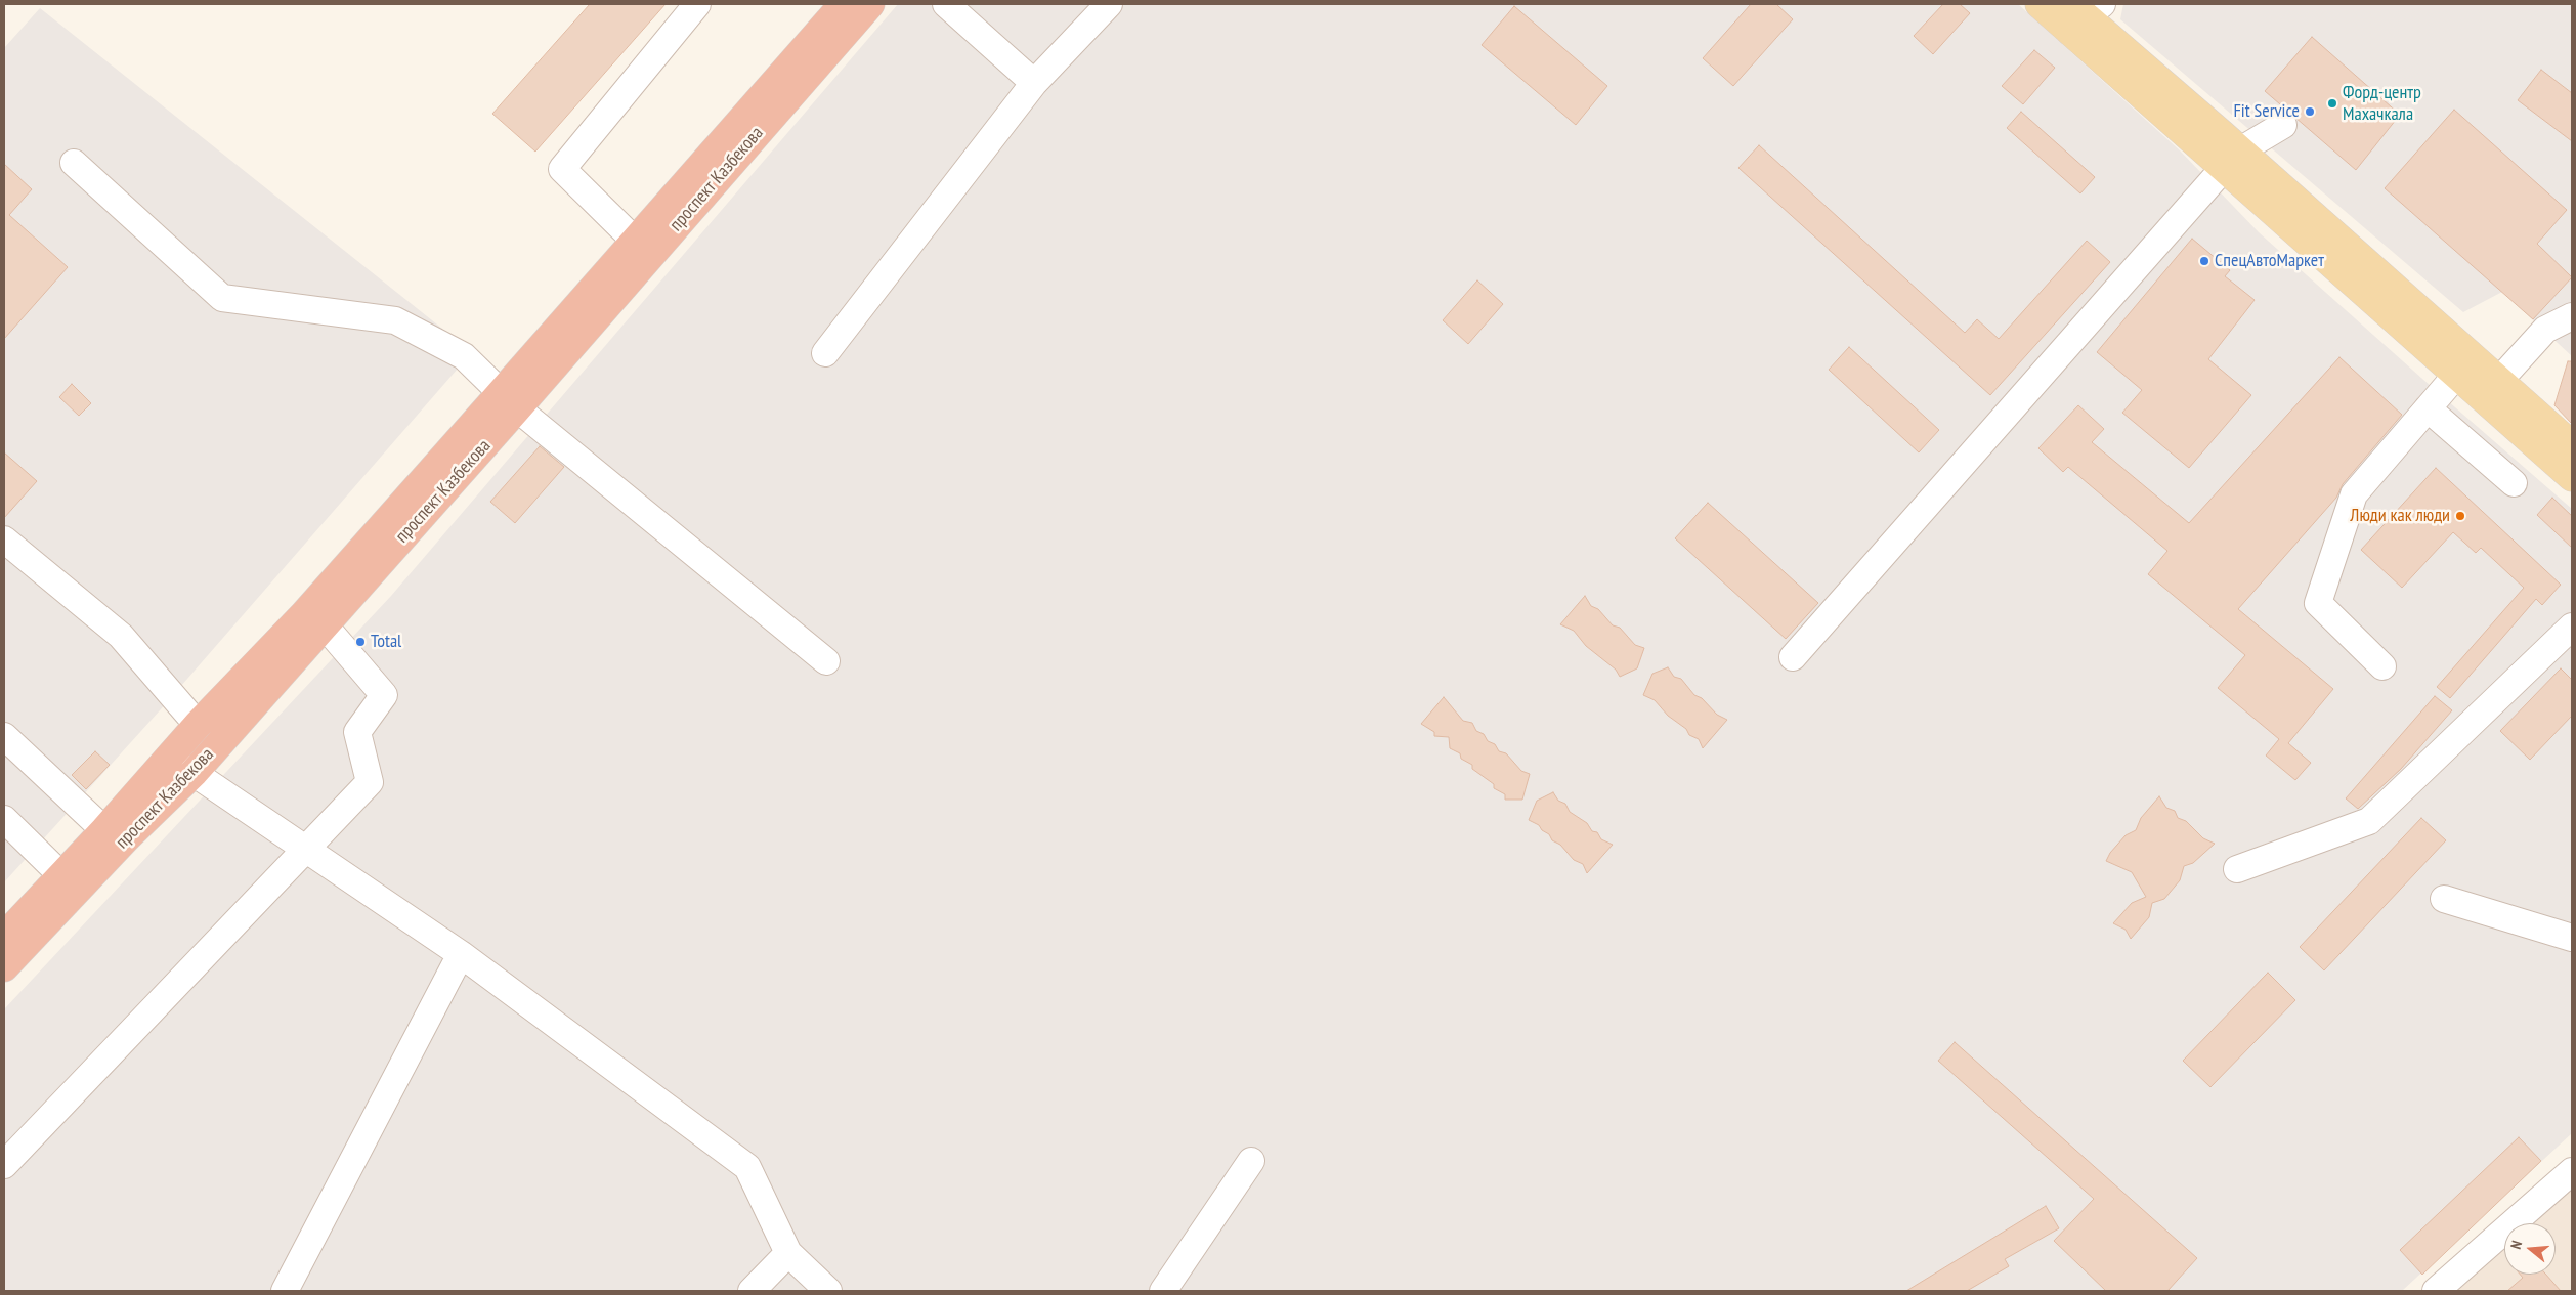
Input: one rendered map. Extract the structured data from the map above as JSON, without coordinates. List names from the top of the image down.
{
  "streets": {
    "highway": ["проспект Казбекова"]
  },
  "places": [
    "Форд-центр Махачкала",
    "Fit Service",
    "СпецАвтоМаркет",
    "Люди как люди",
    "Total"
  ],
  "north": "left"
}
